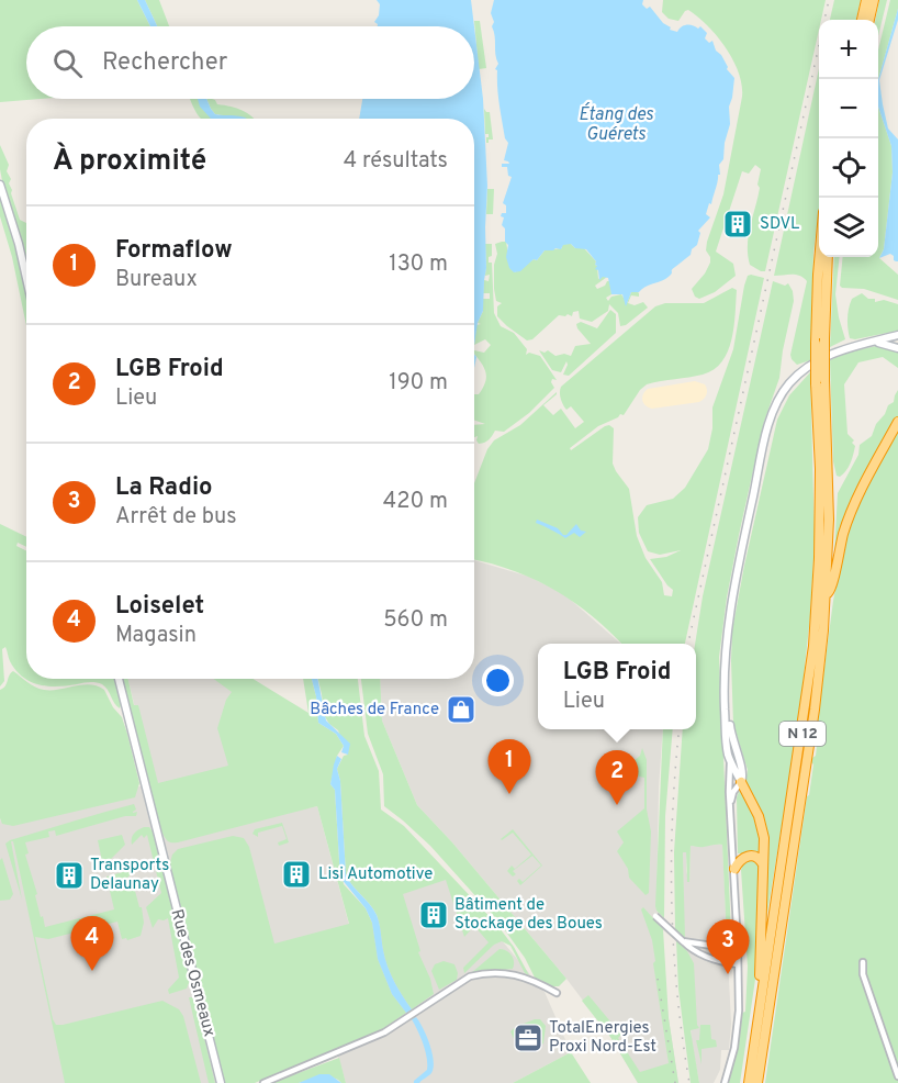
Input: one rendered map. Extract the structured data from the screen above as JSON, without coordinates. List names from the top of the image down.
{
  "streets": {
    "highway": ["N 12"],
    "street": ["Rue des Osmeaux"]
  },
  "water": ["Étang des Guérets"],
  "places": {
    "building": [
      "SDVL",
      "Lisi Automotive",
      "Transports Delaunay",
      "Bâtiment de Stockage des Boues"
    ],
    "shop": ["Bâches de France"],
    "office": ["TotalEnergies Proxi Nord-Est"]
  },
  "page": {
    "map_buttons": ["+", "−"],
    "search": "Rechercher",
    "heading": ["À proximité", "4 résultats"],
    "list": [
      {
        "mark": "1",
        "name": "Formaflow",
        "note": "Bureaux",
        "value": "130 m"
      },
      {
        "mark": "2",
        "name": "LGB Froid",
        "note": "Lieu",
        "value": "190 m"
      },
      {
        "mark": "3",
        "name": "La Radio",
        "note": "Arrêt de bus",
        "value": "420 m"
      },
      {
        "mark": "4",
        "name": "Loiselet",
        "note": "Magasin",
        "value": "560 m"
      }
    ],
    "popup": ["LGB Froid", "Lieu"],
    "pins": [
      "1",
      "2",
      "4",
      "3"
    ]
  }
}
